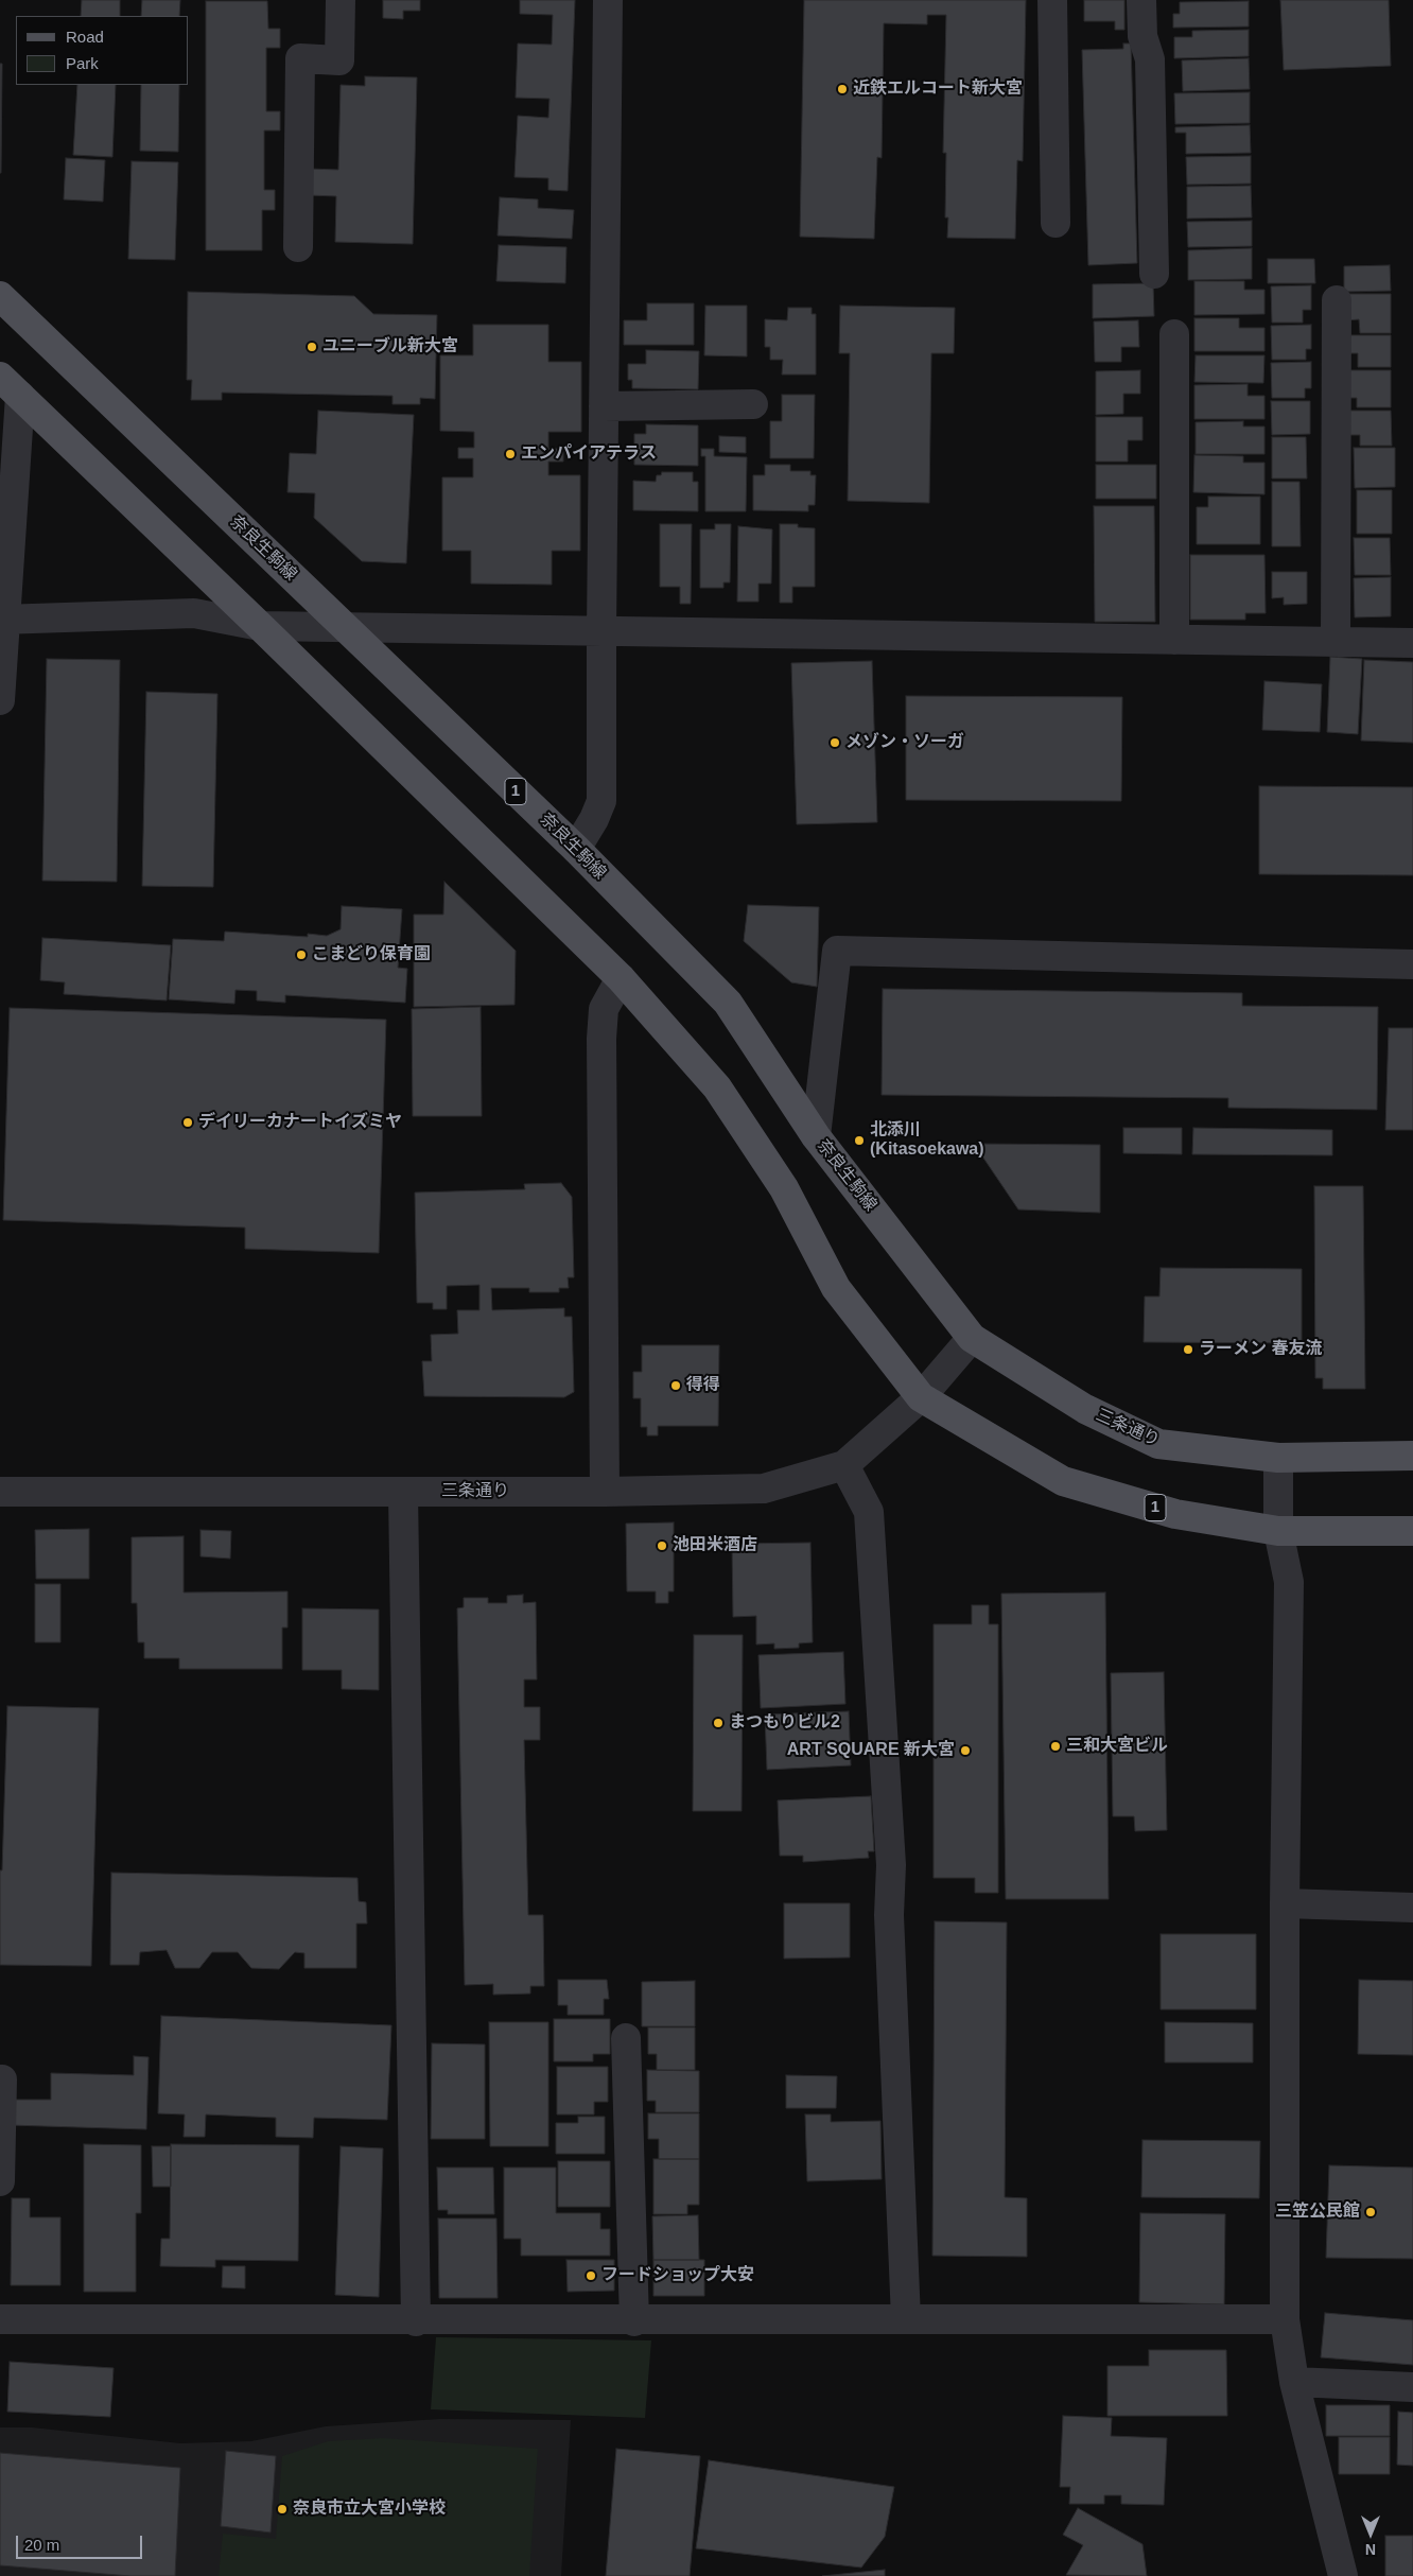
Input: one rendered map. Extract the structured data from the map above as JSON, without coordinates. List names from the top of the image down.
{
  "streets": {
    "main road": ["奈良生駒線", "1", "三条通り"]
  },
  "crossings": [
    ["奈良生駒線", "三条通り"],
    ["1", "三条通り"]
  ],
  "places": [
    "近鉄エルコート新大宮",
    "ユニーブル新大宮",
    "エンパイアテラス",
    "メゾン・ソーガ",
    "こまどり保育園",
    "デイリーカナートイズミヤ",
    "北添川 (Kitasoekawa)",
    "ラーメン 春友流",
    "得得",
    "池田米酒店",
    "まつもりビル2",
    "三和大宮ビル",
    "ART SQUARE 新大宮",
    "三笠公民館",
    "フードショップ大安",
    "奈良市立大宮小学校"
  ],
  "legend": ["Road", "Park"],
  "scale_bar": "20 m",
  "north": "bottom"
}
